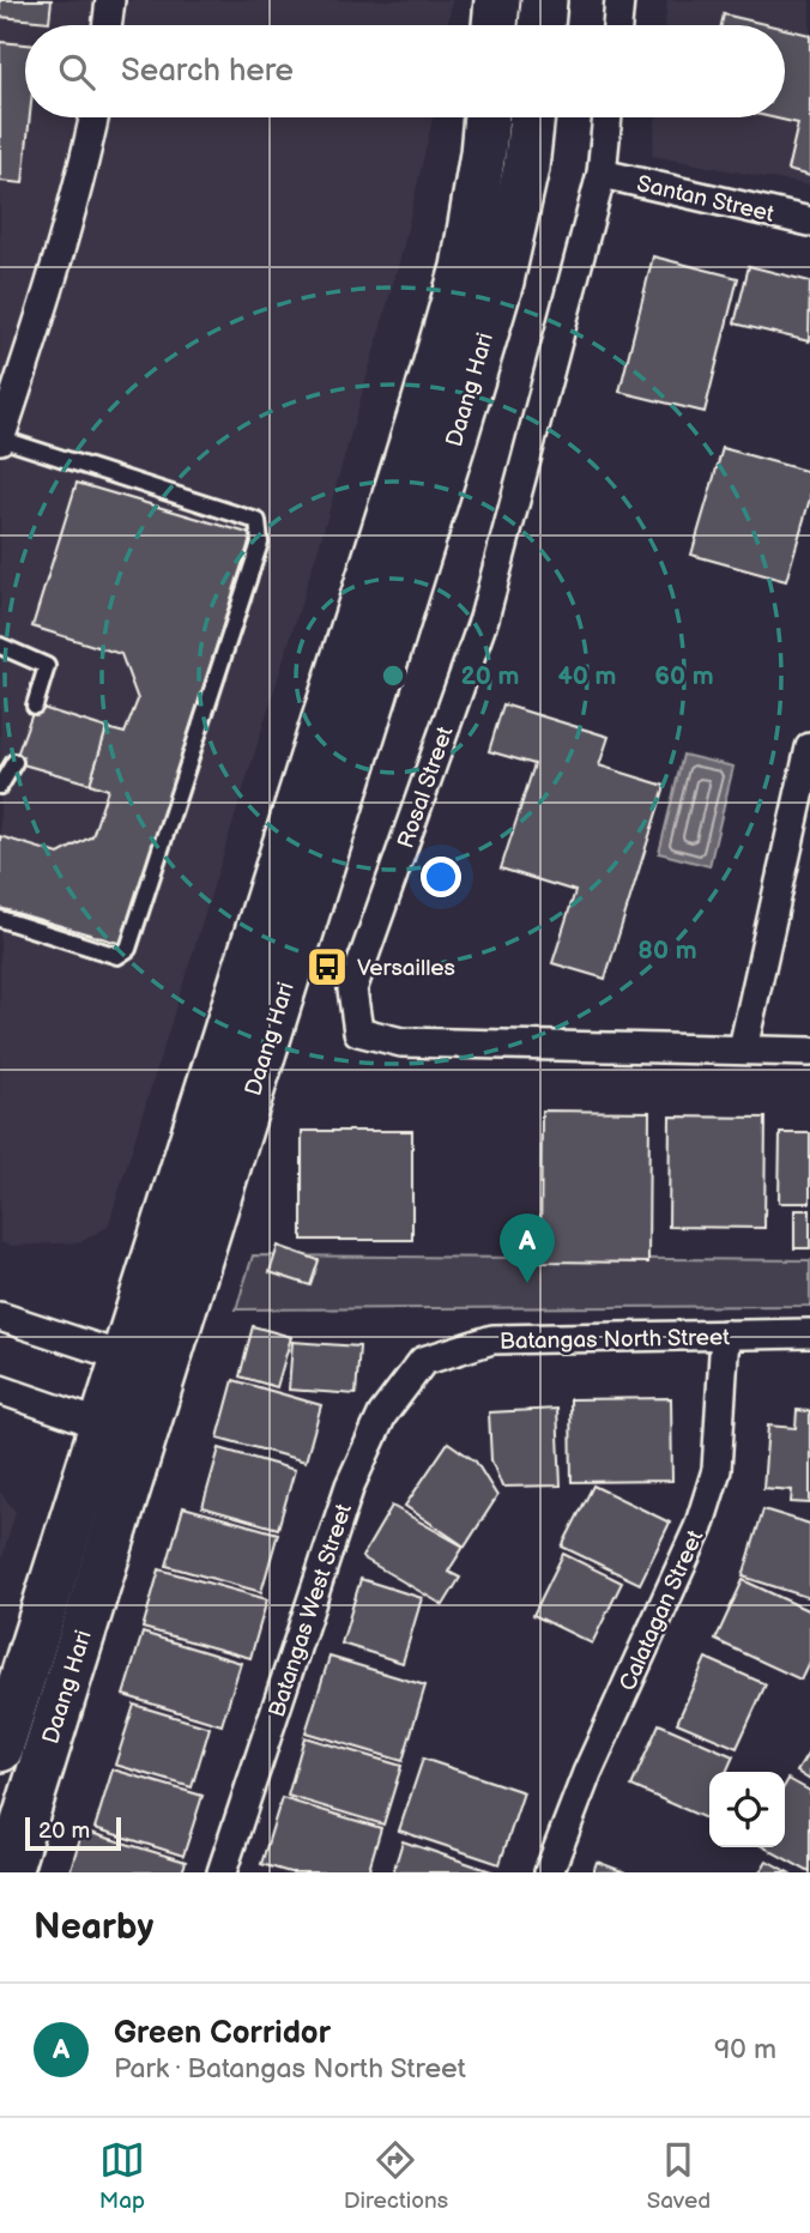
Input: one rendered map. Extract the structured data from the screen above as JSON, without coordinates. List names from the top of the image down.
{
  "streets": {
    "main road": ["Daang Hari"],
    "street": [
      "Santan Street",
      "Rosal Street",
      "Batangas North Street",
      "Batangas West Street",
      "Calatagan Street"
    ]
  },
  "crossings": [
    ["Santan Street", "Rosal Street"],
    ["Batangas North Street", "Batangas West Street"],
    ["Batangas North Street", "Calatagan Street"]
  ],
  "places": {
    "bus stop": ["Versailles"]
  },
  "scale_bar": "20 m",
  "page": {
    "search": "Search here",
    "pins": "A",
    "scale": "20 m",
    "heading": "Nearby",
    "list": [
      {
        "mark": "A",
        "name": "Green Corridor",
        "note": "Park · Batangas North Street",
        "value": "90 m"
      }
    ],
    "nav": ["Map", "Directions", "Saved"]
  },
  "rings": [
    "20 m",
    "40 m",
    "60 m",
    "80 m"
  ]
}
